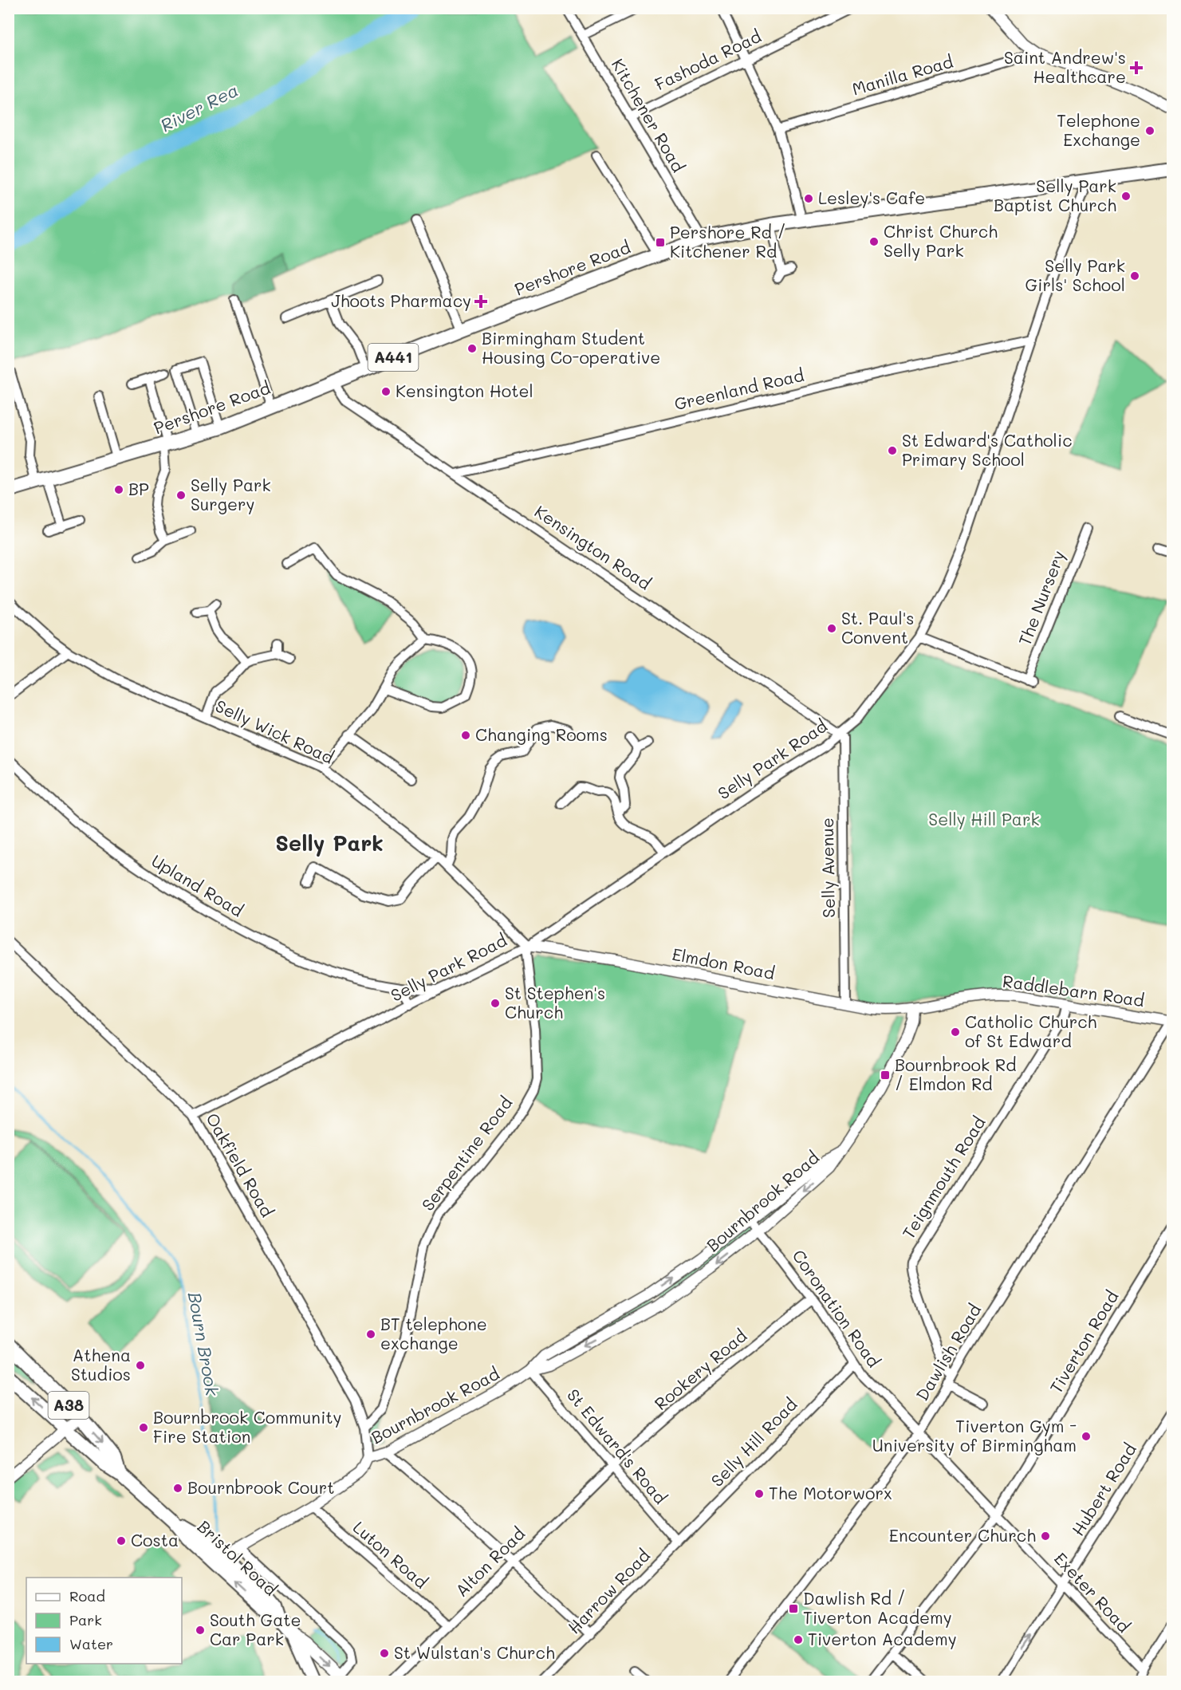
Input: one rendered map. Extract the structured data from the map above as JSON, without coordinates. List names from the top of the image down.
{
  "streets": {
    "main road": [
      "Pershore Road",
      "A441",
      "A38",
      "Bristol Road"
    ],
    "street": [
      "Fashoda Road",
      "Manilla Road",
      "Kitchener Road",
      "Greenland Road",
      "Kensington Road",
      "The Nursery",
      "Selly Wick Road",
      "Selly Park Road",
      "Selly Avenue",
      "Upland Road",
      "Elmdon Road",
      "Raddlebarn Road",
      "Serpentine Road",
      "Oakfield Road",
      "Teignmouth Road",
      "Bournbrook Road",
      "Coronation Road",
      "Tiverton Road",
      "Dawlish Road",
      "Rookery Road",
      "Selly Hill Road",
      "St Edward's Road",
      "Hubert Road",
      "Luton Road",
      "Alton Road",
      "Harrow Road",
      "Exeter Road"
    ]
  },
  "crossings": [
    ["Fashoda Road", "Kitchener Road"],
    ["Kitchener Road", "Pershore Road"],
    ["Pershore Road", "Kensington Road"],
    ["Pershore Road", "Selly Park Road"],
    ["Greenland Road", "Kensington Road"],
    ["Greenland Road", "Selly Park Road"],
    ["Kensington Road", "Selly Park Road"],
    ["Kensington Road", "Selly Avenue"],
    ["The Nursery", "Selly Park Road"],
    ["Selly Wick Road", "Selly Park Road"],
    ["Selly Wick Road", "Elmdon Road"],
    ["Selly Wick Road", "Serpentine Road"],
    ["Selly Park Road", "Selly Avenue"],
    ["Selly Park Road", "Upland Road"],
    ["Selly Park Road", "Elmdon Road"],
    ["Selly Park Road", "Serpentine Road"],
    ["Selly Park Road", "Oakfield Road"],
    ["Selly Avenue", "Elmdon Road"],
    ["Elmdon Road", "Raddlebarn Road"],
    ["Elmdon Road", "Serpentine Road"],
    ["Elmdon Road", "Bournbrook Road"],
    ["Raddlebarn Road", "Teignmouth Road"],
    ["Raddlebarn Road", "Bournbrook Road"],
    ["Raddlebarn Road", "Dawlish Road"],
    ["Serpentine Road", "Oakfield Road"],
    ["Oakfield Road", "Bournbrook Road"],
    ["Teignmouth Road", "Dawlish Road"],
    ["Bournbrook Road", "Coronation Road"],
    ["Bournbrook Road", "St Edward's Road"],
    ["Bournbrook Road", "Luton Road"],
    ["Bournbrook Road", "Bristol Road"],
    ["Coronation Road", "Dawlish Road"],
    ["Coronation Road", "Rookery Road"],
    ["Coronation Road", "Selly Hill Road"],
    ["Coronation Road", "Exeter Road"],
    ["Tiverton Road", "Exeter Road"],
    ["Dawlish Road", "Exeter Road"],
    ["Rookery Road", "St Edward's Road"],
    ["Rookery Road", "Alton Road"],
    ["A38", "Bristol Road"],
    ["Selly Hill Road", "St Edward's Road"],
    ["Selly Hill Road", "Harrow Road"],
    ["St Edward's Road", "Alton Road"],
    ["St Edward's Road", "Harrow Road"],
    ["Hubert Road", "Exeter Road"],
    ["Luton Road", "Alton Road"]
  ],
  "one_way": ["Hubert Road"],
  "districts": ["Selly Park"],
  "water": ["River Rea", "Bourn Brook"],
  "parks": ["Selly Hill Park"],
  "places": {
    "health": ["Saint Andrew's Healthcare", "Jhoots Pharmacy"],
    "other": [
      "Telephone Exchange",
      "Selly Park Baptist Church",
      "Lesley's Cafe",
      "Christ Church Selly Park",
      "Selly Park Girls' School",
      "Birmingham Student Housing Co-operative",
      "Kensington Hotel",
      "St Edward's Catholic Primary School",
      "BP",
      "Selly Park Surgery",
      "St. Paul's Convent",
      "Changing Rooms",
      "St Stephen's Church",
      "Catholic Church of St Edward",
      "BT telephone exchange",
      "Athena Studios",
      "Bournbrook Community Fire Station",
      "Tiverton Gym - University of Birmingham",
      "Bournbrook Court",
      "The Motorworx",
      "Encounter Church",
      "Costa",
      "South Gate Car Park",
      "Tiverton Academy",
      "St Wulstan's Church"
    ],
    "transit": ["Pershore Rd / Kitchener Rd", "Bournbrook Rd / Elmdon Rd", "Dawlish Rd / Tiverton Academy"]
  },
  "legend": ["Road", "Park", "Water"]
}
